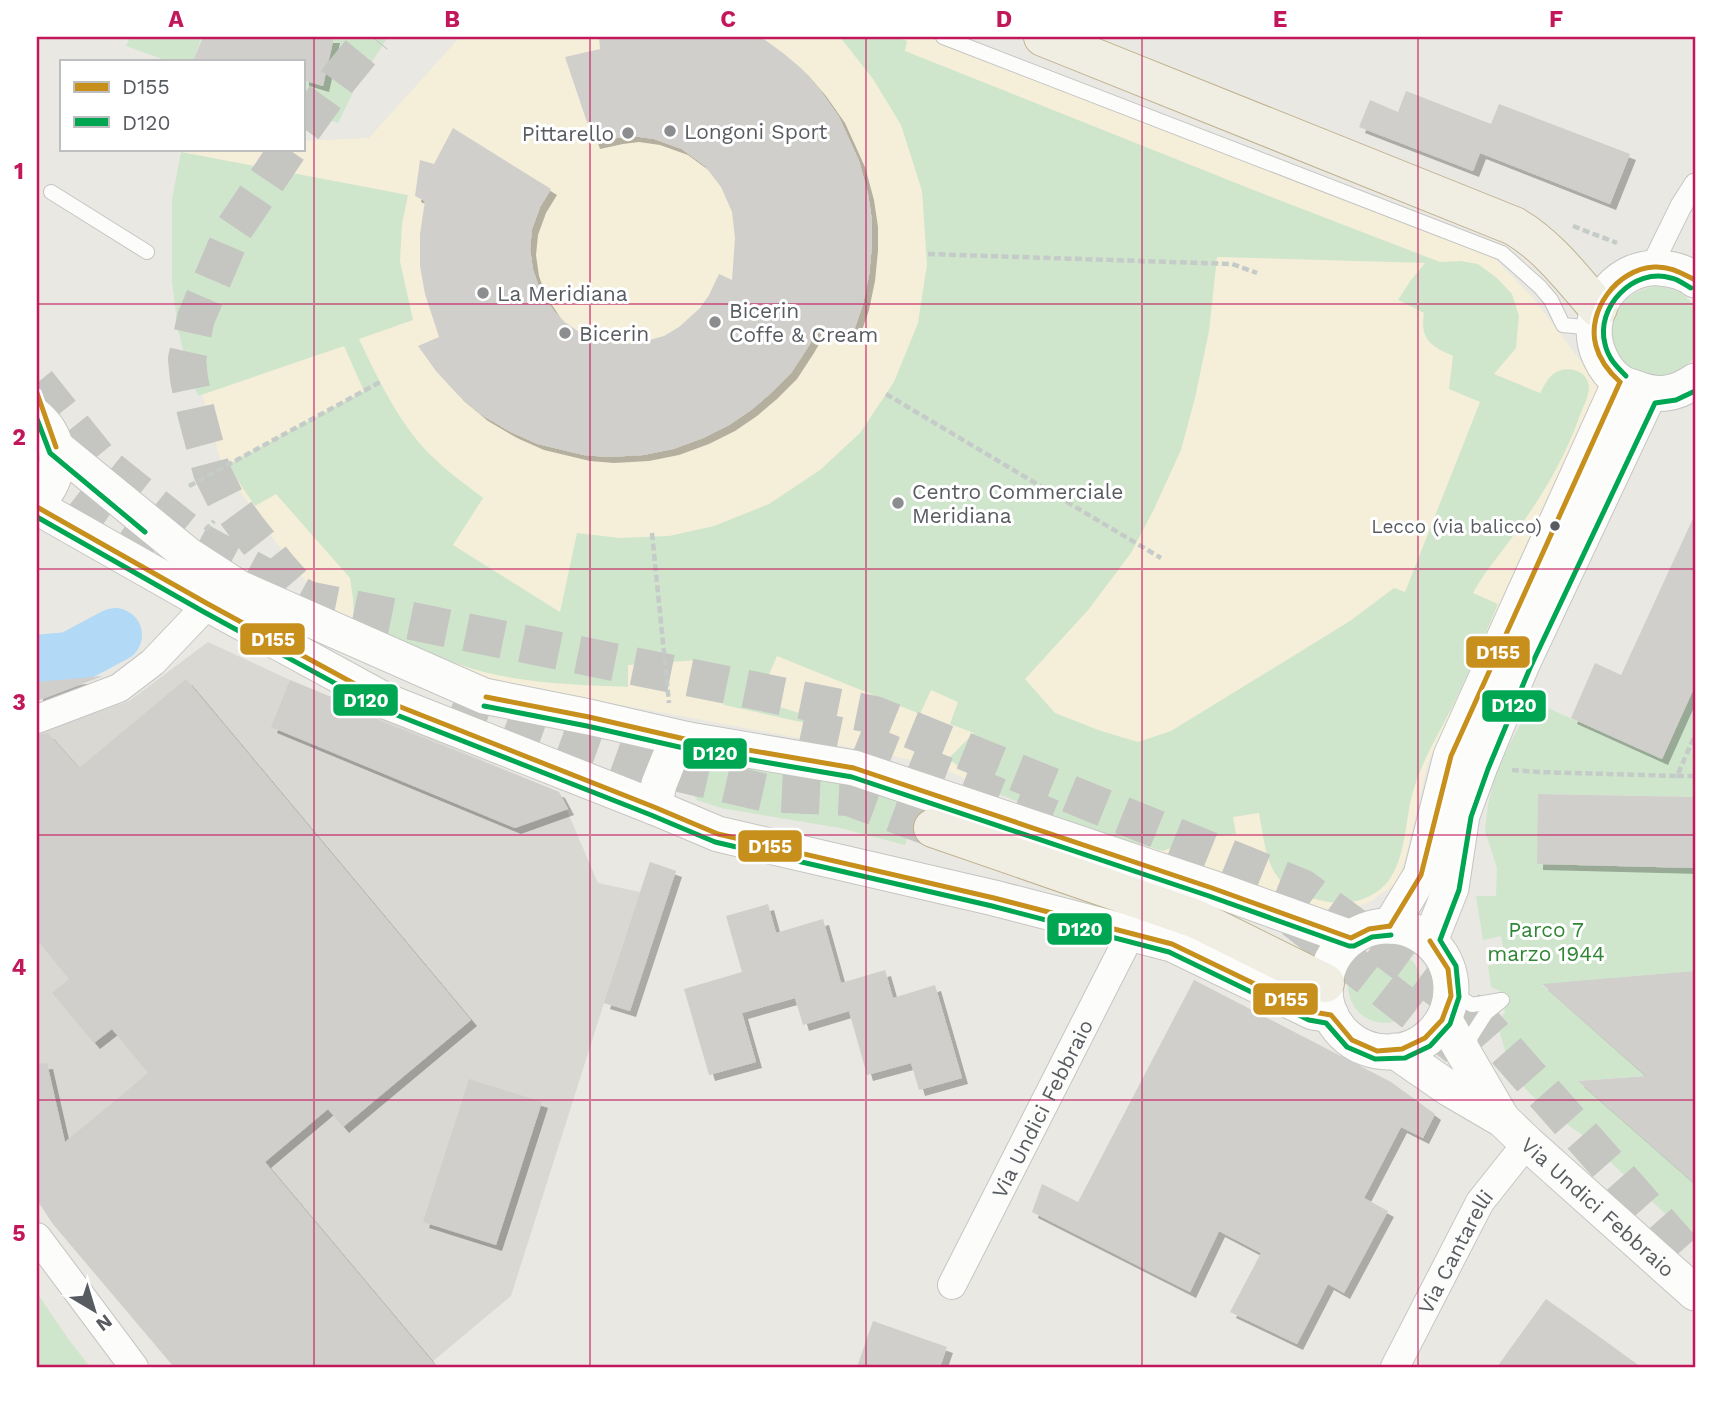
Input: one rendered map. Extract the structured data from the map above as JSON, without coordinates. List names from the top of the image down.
{
  "streets": {
    "street": ["Via Undici Febbraio", "Via Cantarelli"]
  },
  "crossings": [
    ["Via Undici Febbraio", "Via Cantarelli"]
  ],
  "parks": ["Parco 7 marzo 1944"],
  "places": [
    "Longoni Sport",
    "Pittarello",
    "La Meridiana",
    "Bicerin Coffe & Cream",
    "Bicerin",
    "Centro Commerciale Meridiana",
    "Lecco (via balicco)"
  ],
  "lines": ["transit line D155", "transit line D120"],
  "legend": ["D155", "D120"],
  "north": "bottom right",
  "grid": {
    "columns": [
      "A",
      "B",
      "C",
      "D",
      "E",
      "F"
    ],
    "rows": [
      "1",
      "2",
      "3",
      "4",
      "5"
    ]
  }
}
